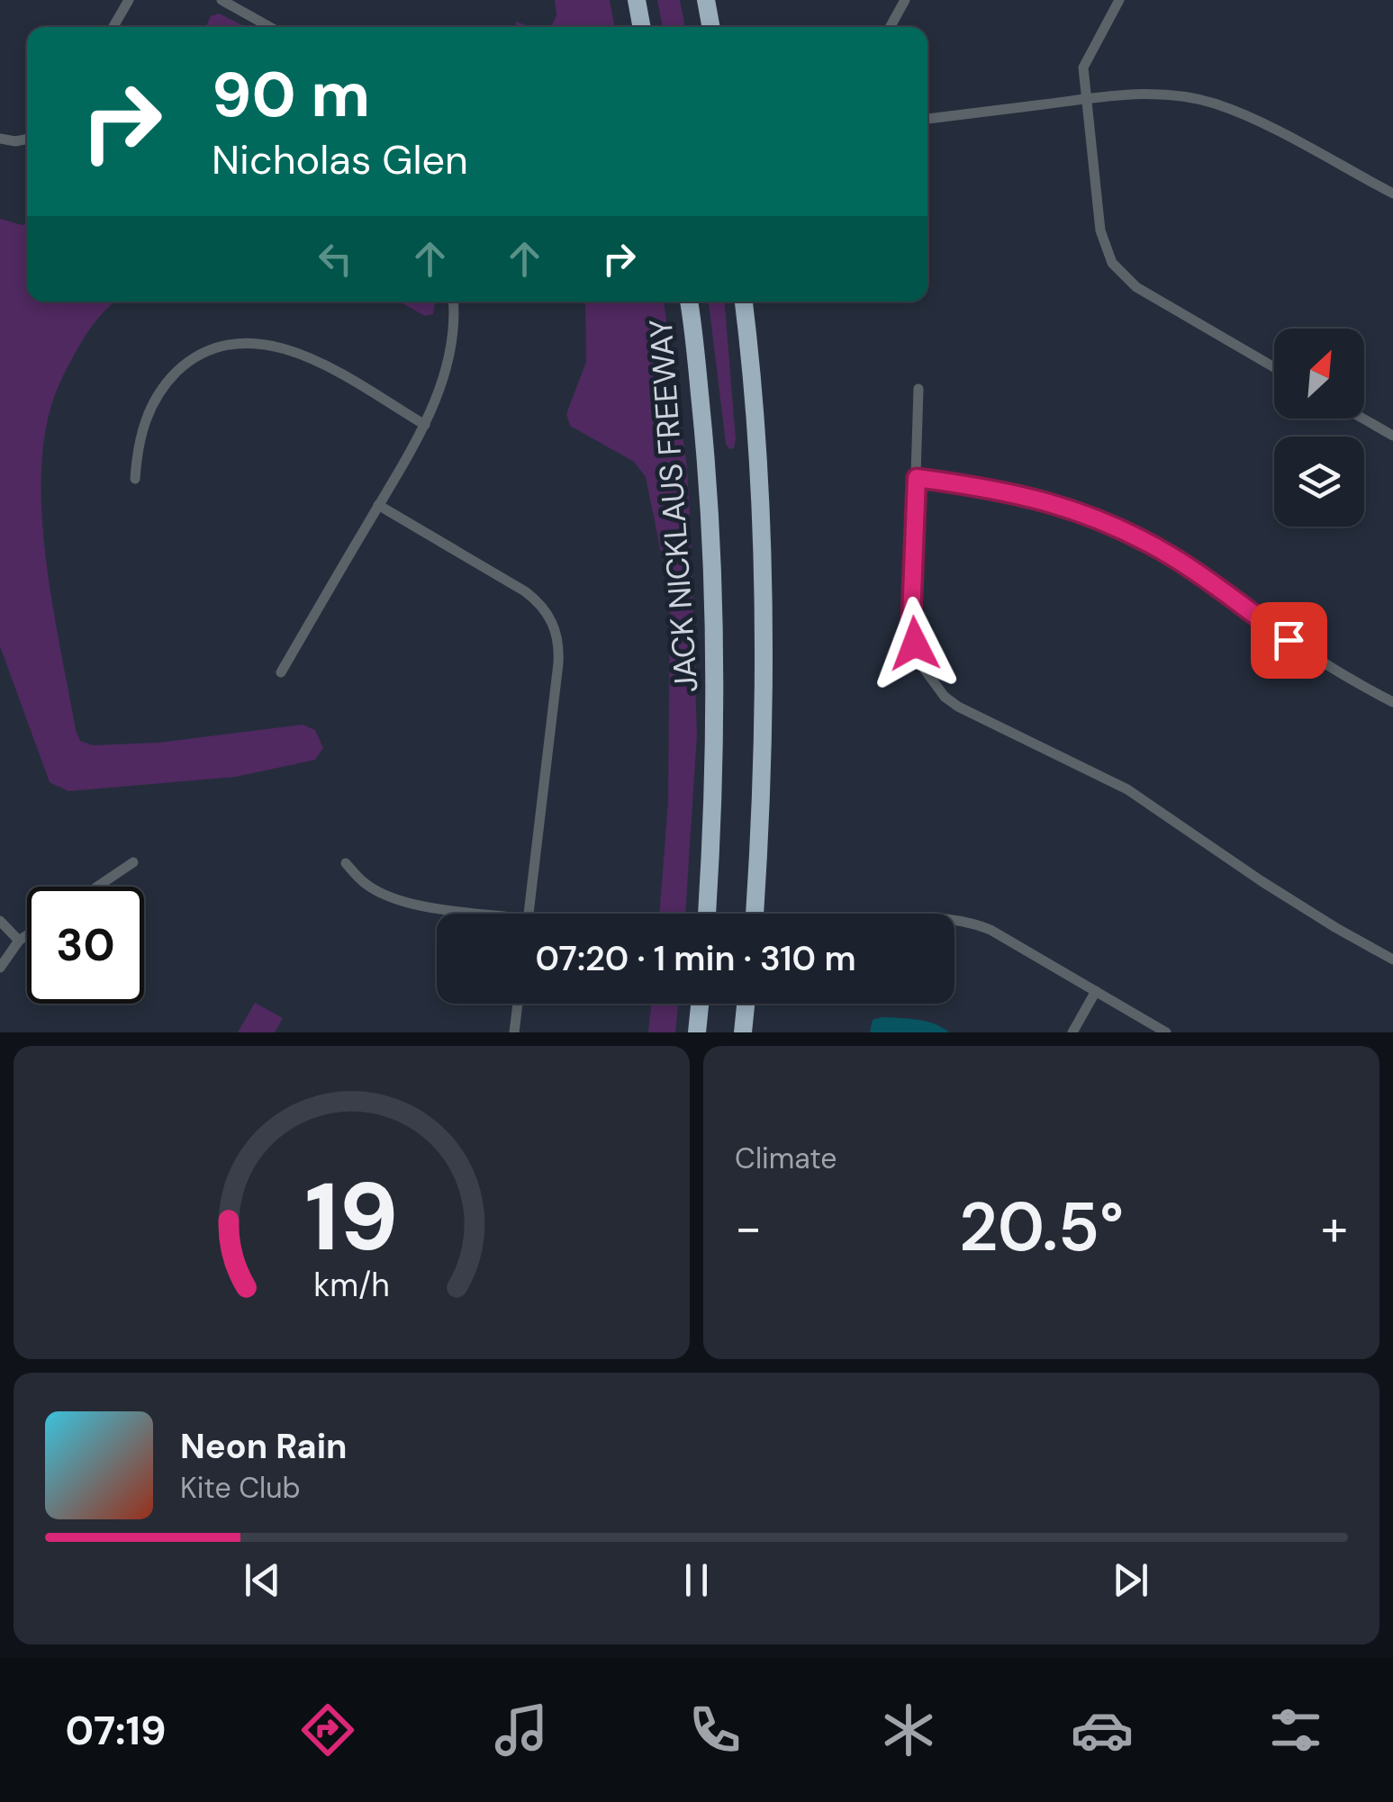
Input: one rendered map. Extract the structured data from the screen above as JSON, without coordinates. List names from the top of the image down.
{
  "streets": {
    "highway": ["JACK NICKLAUS FREEWAY"]
  },
  "north": "top right",
  "page": {
    "turn": ["90 m", "Nicholas Glen"],
    "limit": "30",
    "trip": "07:20 · 1 min · 310 m",
    "tile": "Climate",
    "heat": ["−", "20.5°", "+"],
    "song": ["Neon Rain", "Kite Club"],
    "tabs": "07:19",
    "gauge": ["19", "km/h"]
  }
}
